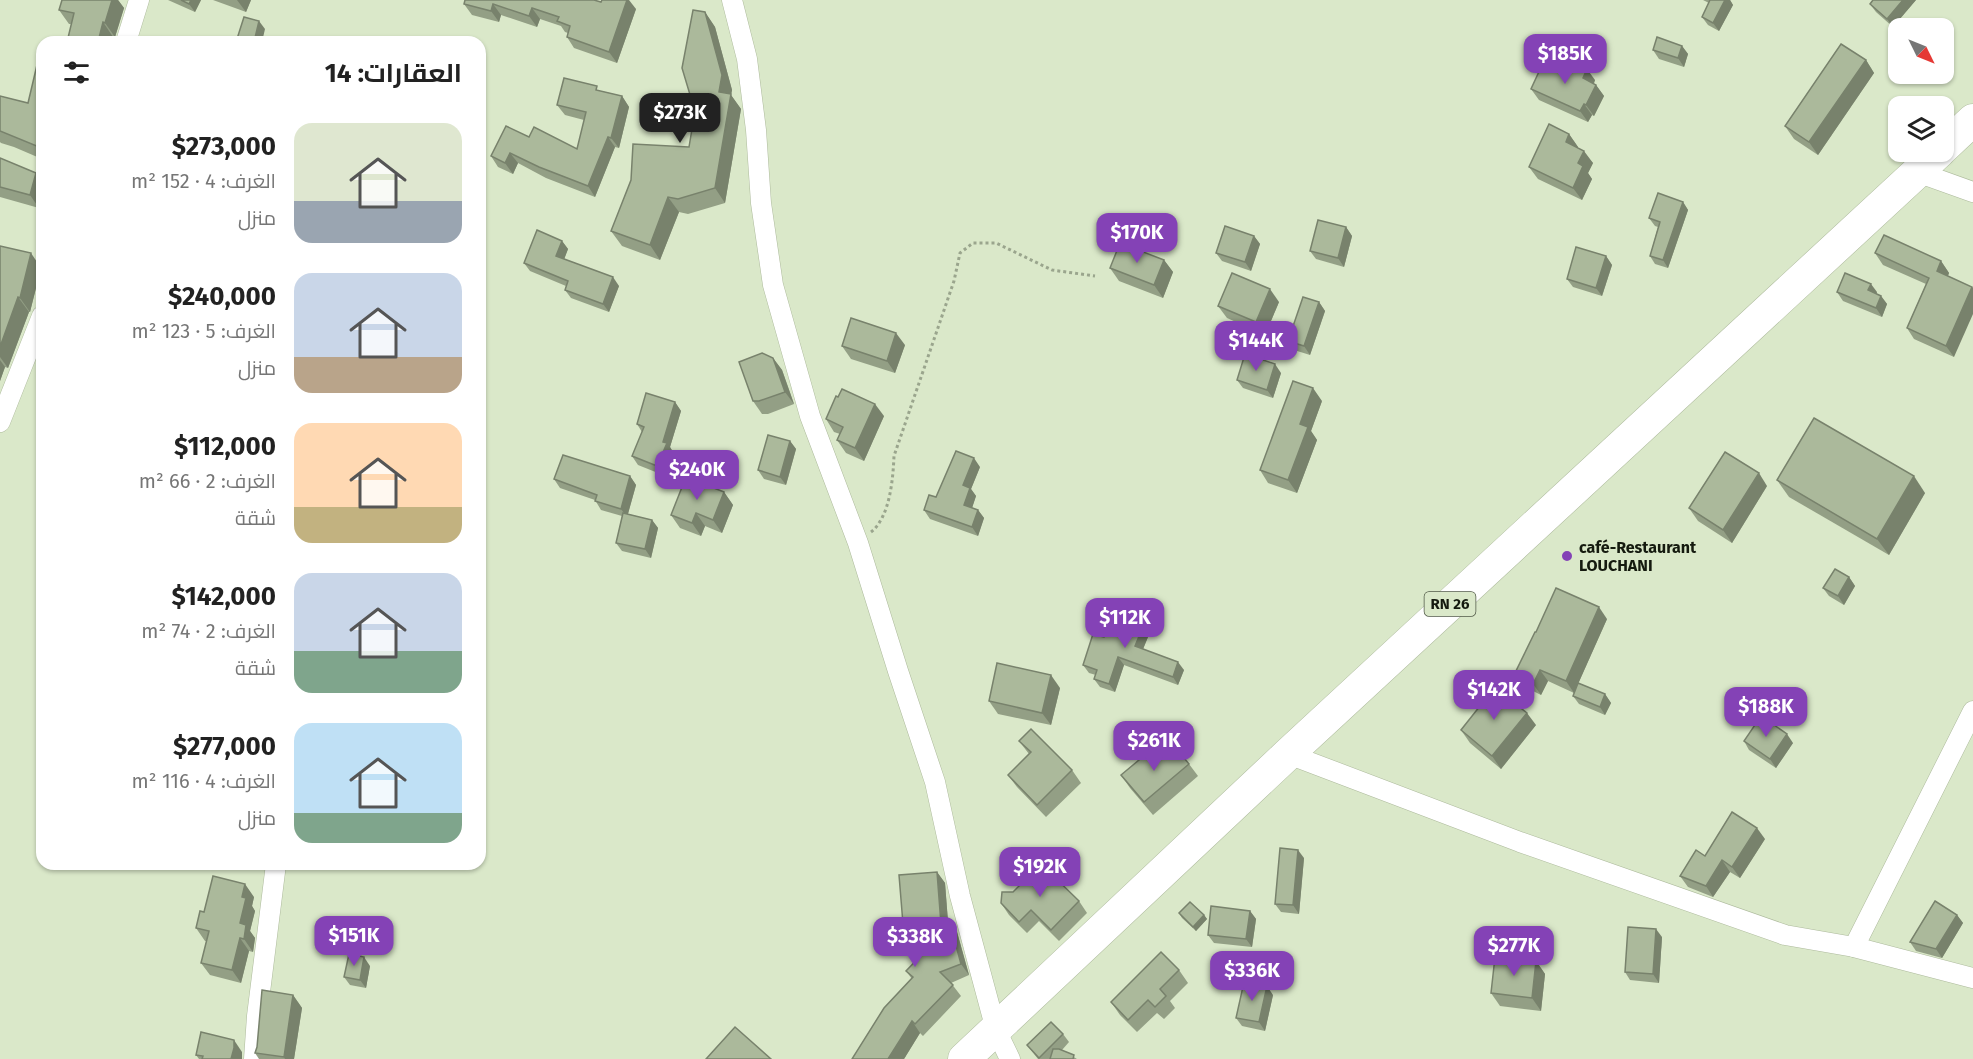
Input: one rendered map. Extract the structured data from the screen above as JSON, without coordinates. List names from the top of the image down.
{
  "streets": {
    "main road": ["RN 26"]
  },
  "places": ["café-Restaurant LOUCHANI"],
  "north": "bottom right",
  "page": {
    "price": [
      "$185K",
      "$273K",
      "$170K",
      "$144K",
      "$240K",
      "$112K",
      "$142K",
      "$188K",
      "$261K",
      "$192K",
      "$151K",
      "$338K",
      "$277K",
      "$336K"
    ],
    "heading": "العقارات: 14",
    "list": [
      {
        "name": "$273,000",
        "note": "الغرف: 4 · 152 m² · منزل"
      },
      {
        "name": "$240,000",
        "note": "الغرف: 5 · 123 m² · منزل"
      },
      {
        "name": "$112,000",
        "note": "الغرف: 2 · 66 m² · شقة"
      },
      {
        "name": "$142,000",
        "note": "الغرف: 2 · 74 m² · شقة"
      },
      {
        "name": "$277,000",
        "note": "الغرف: 4 · 116 m² · منزل"
      }
    ]
  }
}
